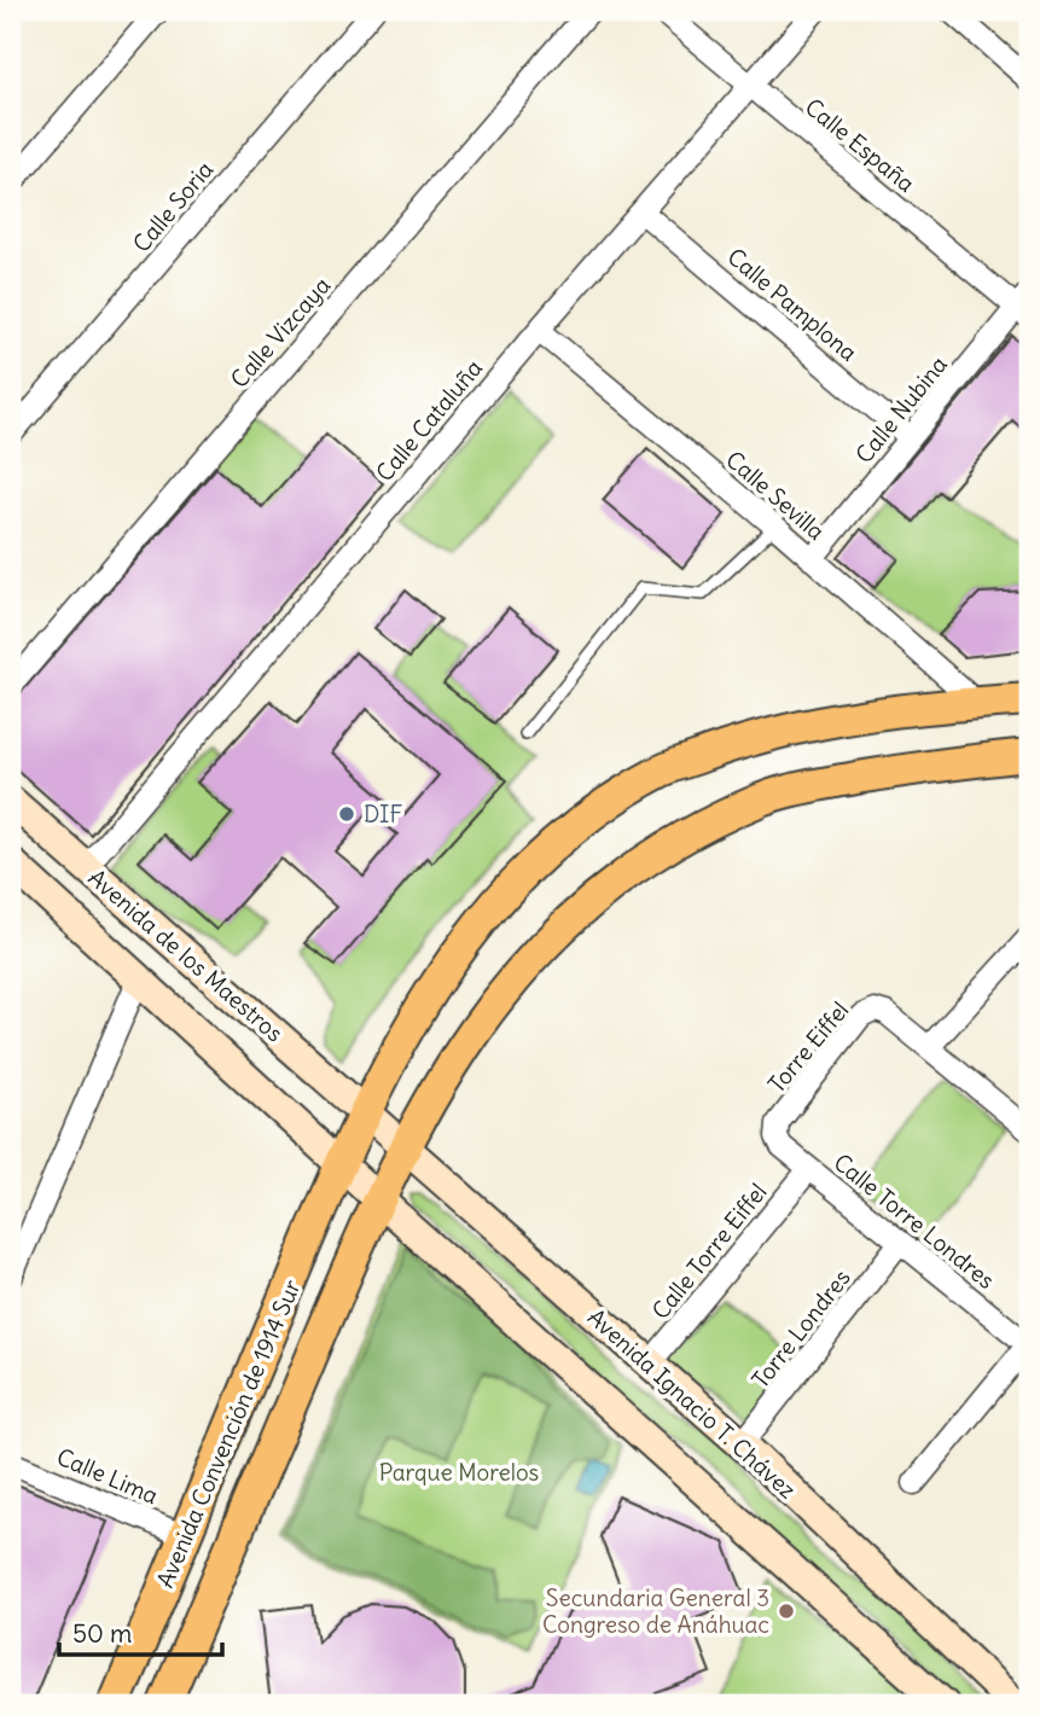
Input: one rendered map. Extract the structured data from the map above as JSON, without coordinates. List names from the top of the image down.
{
  "streets": {
    "main road": ["Avenida de los Maestros", "Avenida Ignacio T. Chávez", "Avenida Convención de 1914 Sur"],
    "street": [
      "Calle España",
      "Calle Soria",
      "Calle Pamplona",
      "Calle Vizcaya",
      "Calle Nubina",
      "Calle Cataluña",
      "Calle Sevilla",
      "Torre Eiffel",
      "Calle Torre Londres",
      "Calle Torre Eiffel",
      "Torre Londres",
      "Calle Lima"
    ]
  },
  "crossings": [
    ["Calle España", "Calle Nubina"],
    ["Calle España", "Calle Cataluña"],
    ["Calle Pamplona", "Calle Nubina"],
    ["Calle Pamplona", "Calle Cataluña"],
    ["Calle Nubina", "Calle Sevilla"],
    ["Calle Cataluña", "Calle Sevilla"],
    ["Calle Cataluña", "Avenida de los Maestros"],
    ["Calle Sevilla", "Avenida Convención de 1914 Sur"],
    ["Avenida de los Maestros", "Avenida Ignacio T. Chávez"],
    ["Avenida de los Maestros", "Avenida Convención de 1914 Sur"],
    ["Torre Eiffel", "Calle Torre Londres"],
    ["Torre Eiffel", "Calle Torre Eiffel"],
    ["Calle Torre Londres", "Calle Torre Eiffel"],
    ["Calle Torre Londres", "Torre Londres"],
    ["Calle Torre Eiffel", "Avenida Ignacio T. Chávez"],
    ["Torre Londres", "Avenida Ignacio T. Chávez"],
    ["Avenida Ignacio T. Chávez", "Avenida Convención de 1914 Sur"],
    ["Avenida Convención de 1914 Sur", "Calle Lima"]
  ],
  "parks": ["Parque Morelos"],
  "places": ["DIF", "Secundaria General 3 Congreso de Anáhuac"],
  "scale_bar": "50 m"
}
